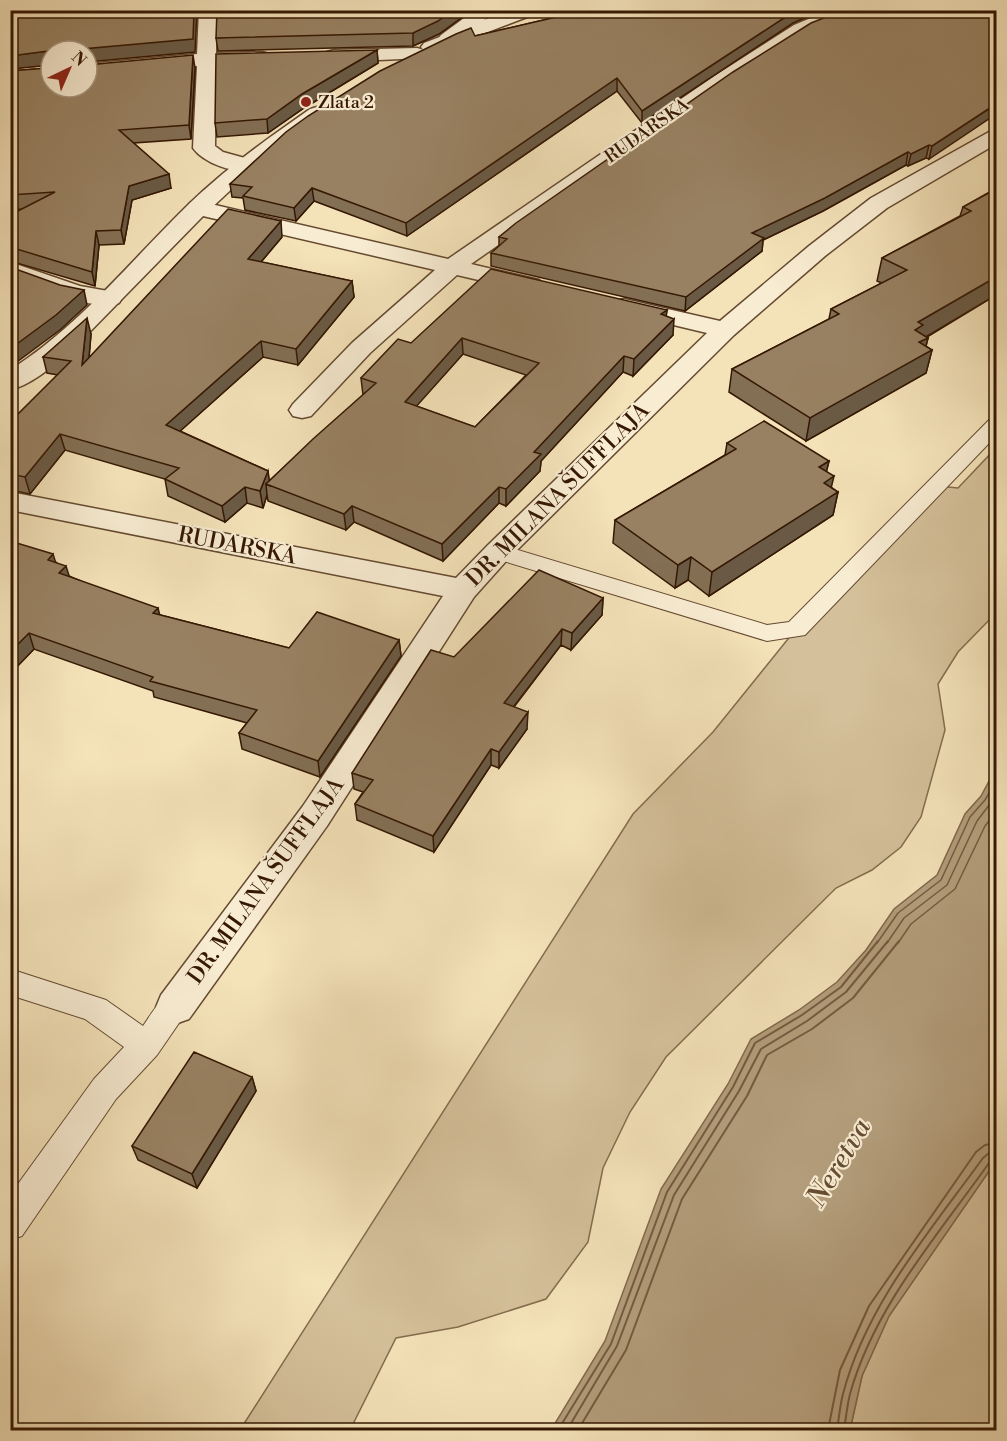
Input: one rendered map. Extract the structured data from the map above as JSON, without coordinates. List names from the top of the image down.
{
  "streets": {
    "street": ["RUDARSKA", "DR. MILANA ŠUFFLAJA"]
  },
  "crossings": [
    ["RUDARSKA", "DR. MILANA ŠUFFLAJA"]
  ],
  "water": ["Neretva"],
  "places": ["Zlata 2"],
  "north": "top right"
}
